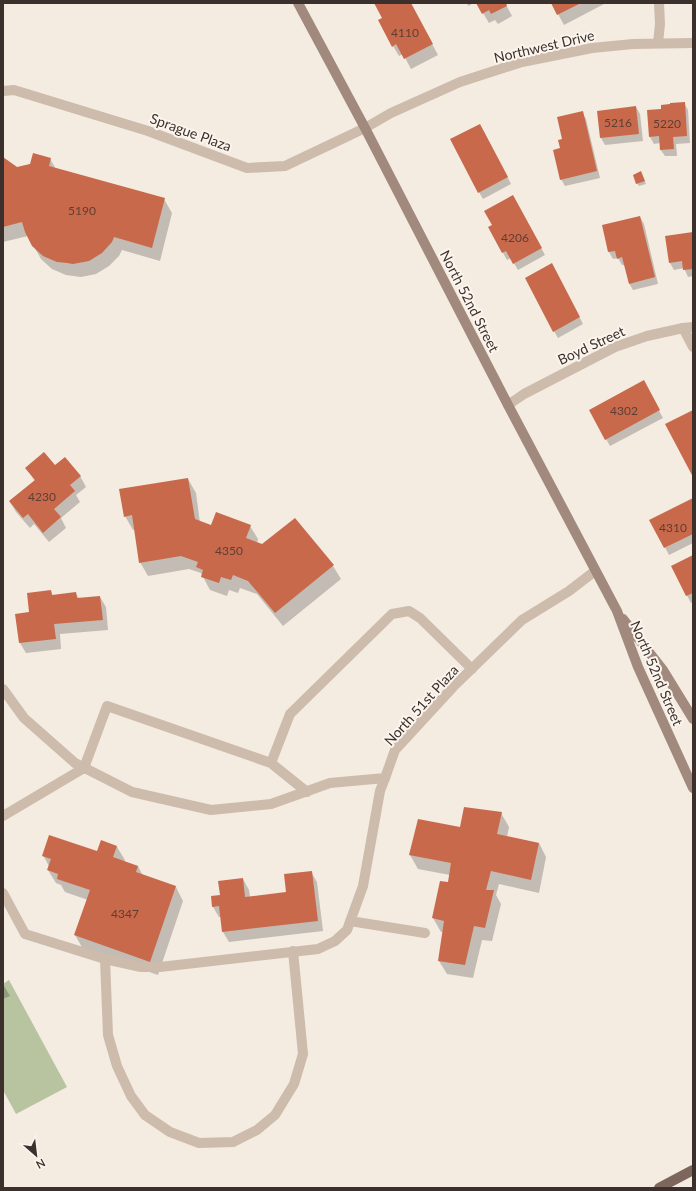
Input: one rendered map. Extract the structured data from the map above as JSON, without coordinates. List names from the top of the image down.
{
  "streets": {
    "main road": ["North 52nd Street"],
    "street": [
      "Northwest Drive",
      "Sprague Plaza",
      "Boyd Street",
      "North 51st Plaza"
    ]
  },
  "crossings": [
    ["Northwest Drive", "Sprague Plaza"],
    ["Northwest Drive", "North 52nd Street"],
    ["Sprague Plaza", "North 52nd Street"],
    ["North 52nd Street", "Boyd Street"],
    ["North 52nd Street", "North 51st Plaza"]
  ],
  "house_numbers": [
    "4110",
    "5216",
    "5220",
    "5190",
    "4206",
    "4302",
    "4230",
    "4310",
    "4350",
    "4347"
  ],
  "north": "bottom right"
}
